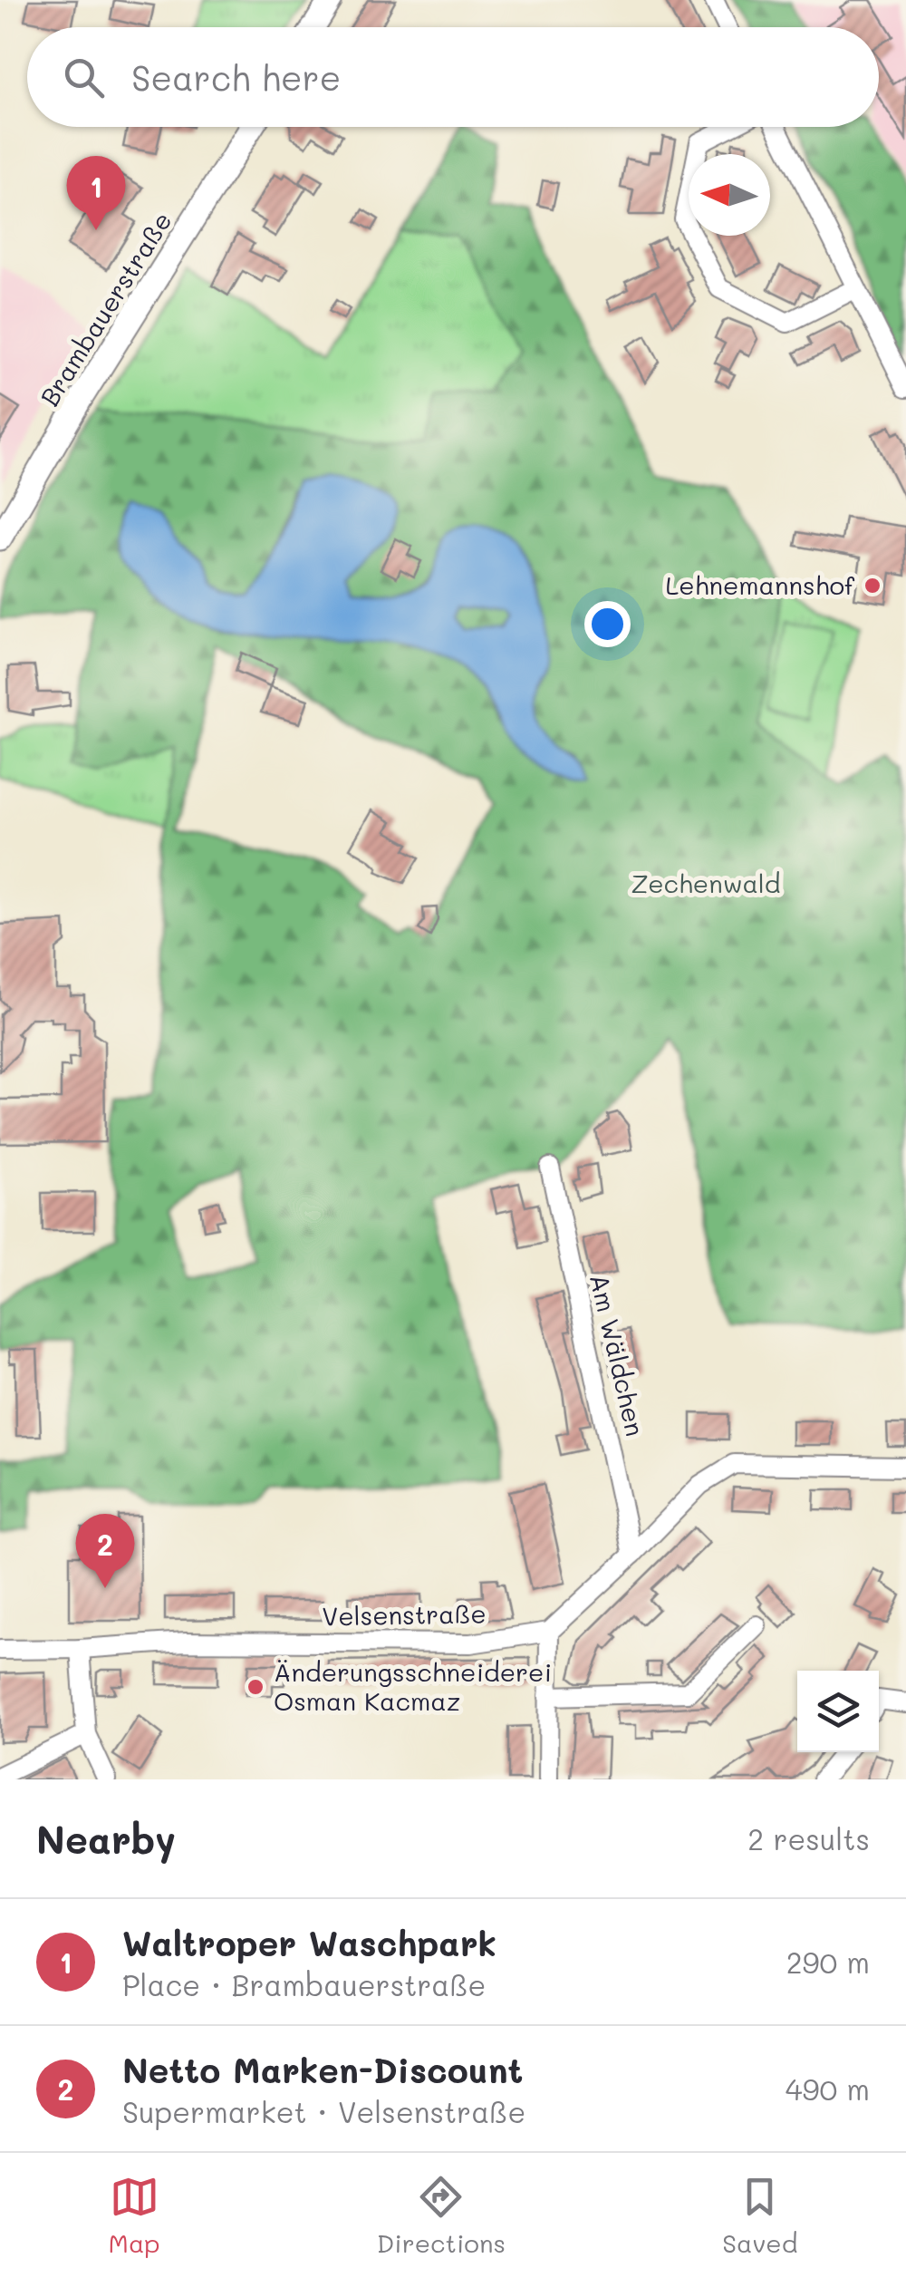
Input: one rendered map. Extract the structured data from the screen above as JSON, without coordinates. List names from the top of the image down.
{
  "streets": {
    "main road": ["Brambauerstraße"],
    "street": ["Am Wäldchen", "Velsenstraße"]
  },
  "parks": ["Zechenwald"],
  "places": ["Lehnemannshof", "Änderungsschneiderei Osman Kacmaz"],
  "north": "left",
  "page": {
    "search": "Search here",
    "pins": ["1", "2"],
    "heading": ["Nearby", "2 results"],
    "list": [
      {
        "mark": "1",
        "name": "Waltroper Waschpark",
        "note": "Place · Brambauerstraße",
        "value": "290 m"
      },
      {
        "mark": "2",
        "name": "Netto Marken-Discount",
        "note": "Supermarket · Velsenstraße",
        "value": "490 m"
      }
    ],
    "nav": ["Map", "Directions", "Saved"]
  }
}
